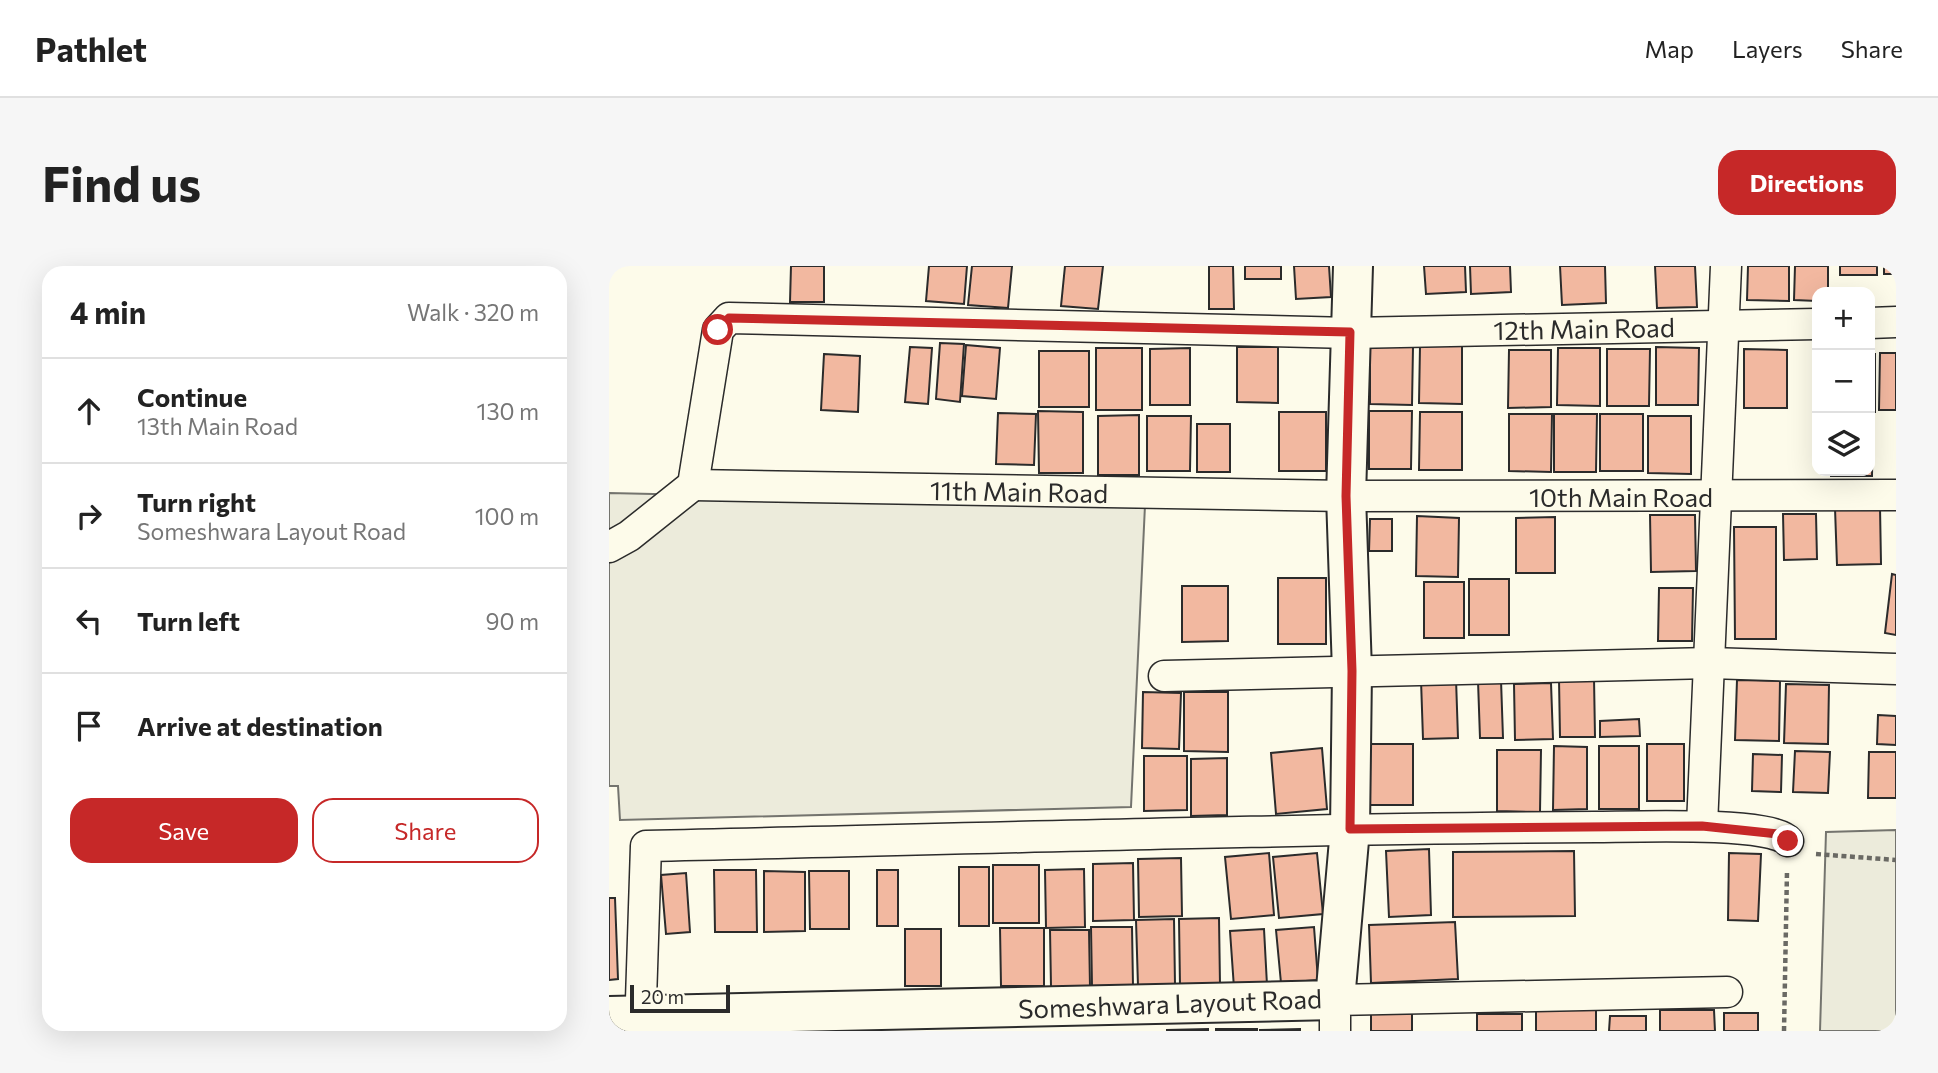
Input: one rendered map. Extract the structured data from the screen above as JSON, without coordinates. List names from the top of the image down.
{
  "streets": {
    "street": [
      "12th Main Road",
      "11th Main Road",
      "10th Main Road",
      "Someshwara Layout Road"
    ]
  },
  "crossings": [
    ["12th Main Road", "11th Main Road"],
    ["12th Main Road", "Someshwara Layout Road"],
    ["11th Main Road", "10th Main Road"],
    ["11th Main Road", "Someshwara Layout Road"],
    ["10th Main Road", "Someshwara Layout Road"]
  ],
  "scale_bar": "20 m",
  "page": {
    "header": "Pathlet",
    "nav": ["Map", "Layers", "Share"],
    "buttons": [
      "Directions",
      ["Save", "Share"]
    ],
    "title": "Find us",
    "heading": ["4 min", "Walk · 320 m"],
    "map_buttons": ["+", "−"],
    "list": [
      ["Continue", "13th Main Road", "130 m"],
      ["Turn right", "Someshwara Layout Road", "100 m"],
      ["Turn left", "90 m"],
      "Arrive at destination"
    ],
    "scale": "20 m"
  }
}
